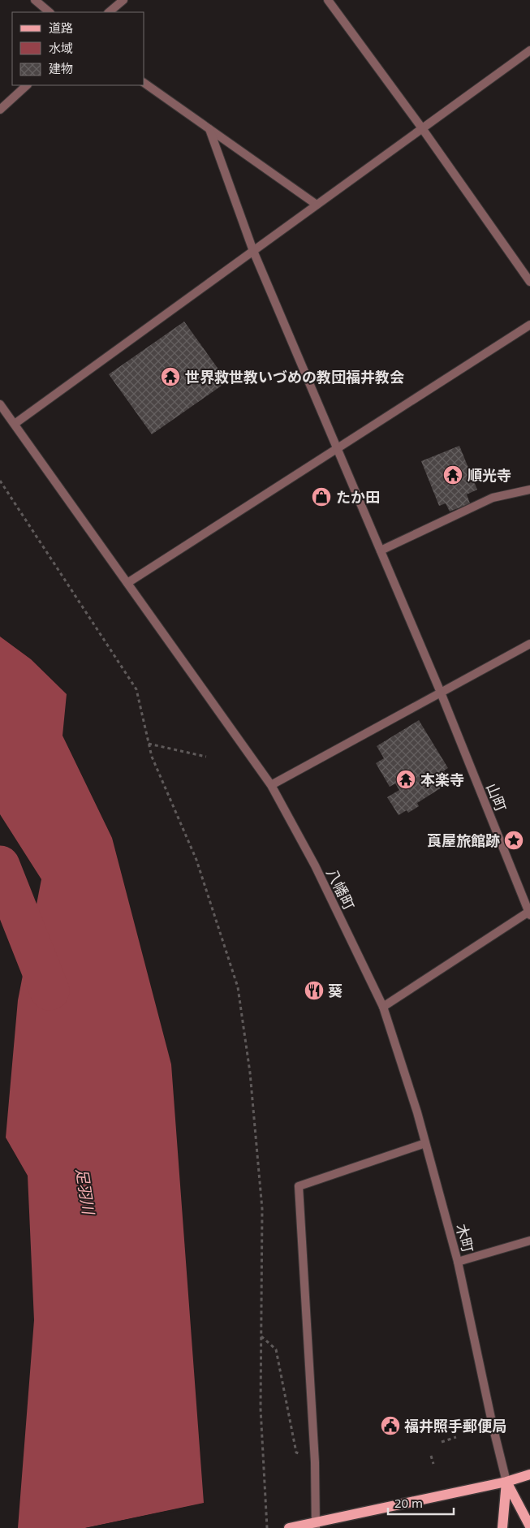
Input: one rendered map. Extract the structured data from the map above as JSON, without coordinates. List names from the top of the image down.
{
  "streets": {
    "street": ["山町", "八幡町", "木町"]
  },
  "crossings": [
    ["八幡町", "木町"]
  ],
  "water": ["足羽川"],
  "places": {
    "temple": ["世界救世教いづめの教団福井教会", "順光寺", "本楽寺"],
    "shop": ["たか田"],
    "place": ["莨屋旅館跡"],
    "restaurant": ["葵"],
    "public building": ["福井照手郵便局"]
  },
  "legend": ["道路", "水域", "建物"],
  "scale_bar": "20 m"
}
